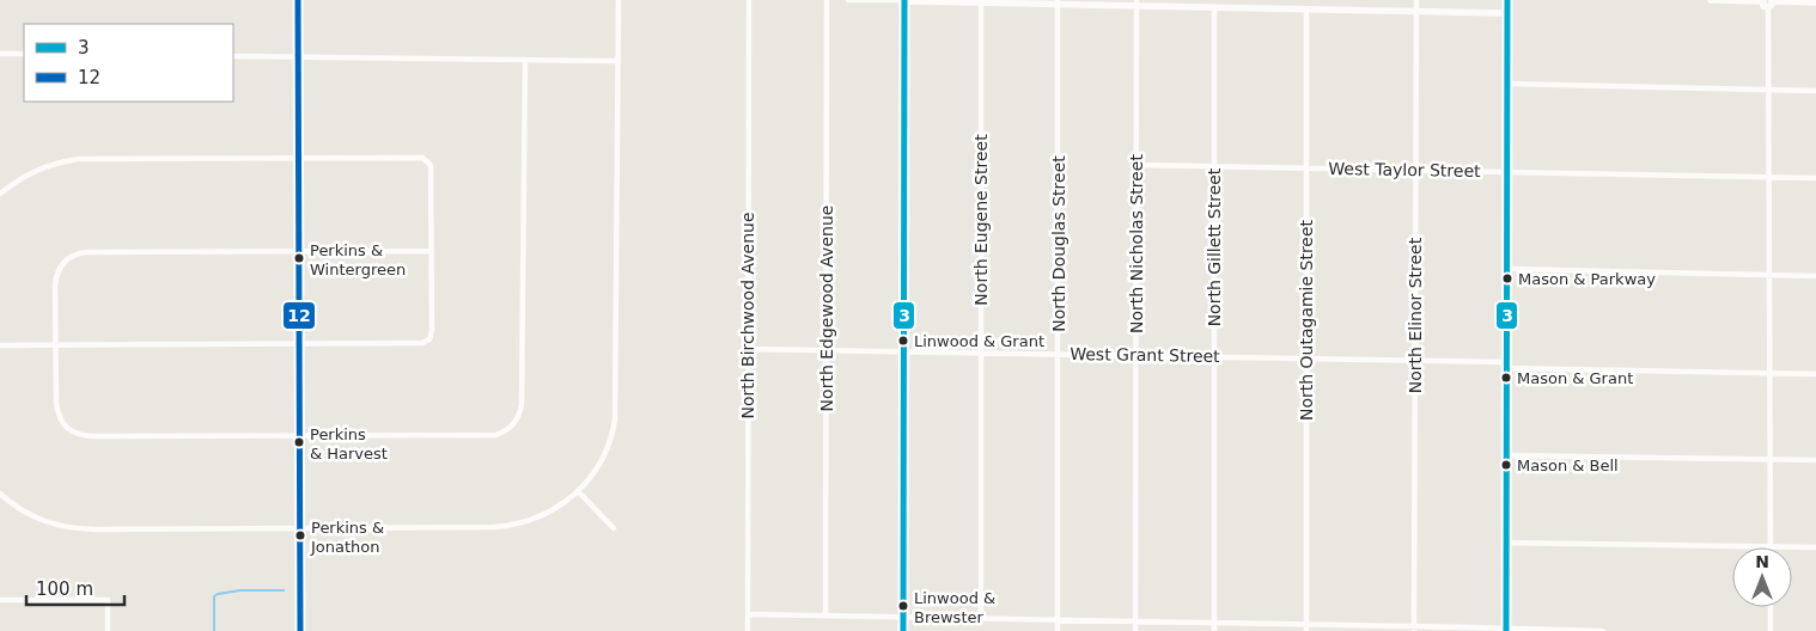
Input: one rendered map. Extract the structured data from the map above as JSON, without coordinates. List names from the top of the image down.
{
  "streets": {
    "street": [
      "West Taylor Street",
      "North Eugene Street",
      "North Douglas Street",
      "North Nicholas Street",
      "North Gillett Street",
      "North Edgewood Avenue",
      "North Birchwood Avenue",
      "North Elinor Street",
      "North Outagamie Street",
      "West Grant Street"
    ]
  },
  "crossings": [
    ["West Taylor Street", "North Nicholas Street"],
    ["West Taylor Street", "North Gillett Street"],
    ["West Taylor Street", "North Elinor Street"],
    ["West Taylor Street", "North Outagamie Street"],
    ["North Eugene Street", "West Grant Street"],
    ["North Douglas Street", "West Grant Street"],
    ["North Nicholas Street", "West Grant Street"],
    ["North Gillett Street", "West Grant Street"],
    ["North Edgewood Avenue", "West Grant Street"],
    ["North Birchwood Avenue", "West Grant Street"],
    ["North Elinor Street", "West Grant Street"],
    ["North Outagamie Street", "West Grant Street"]
  ],
  "places": [
    "Perkins & Wintergreen",
    "Mason & Parkway",
    "Linwood & Grant",
    "Mason & Grant",
    "Perkins & Harvest",
    "Mason & Bell",
    "Perkins & Jonathon",
    "Linwood & Brewster"
  ],
  "lines": ["transit line 3", "transit line 12"],
  "legend": ["3", "12"],
  "scale_bar": "100 m",
  "north": "top"
}
